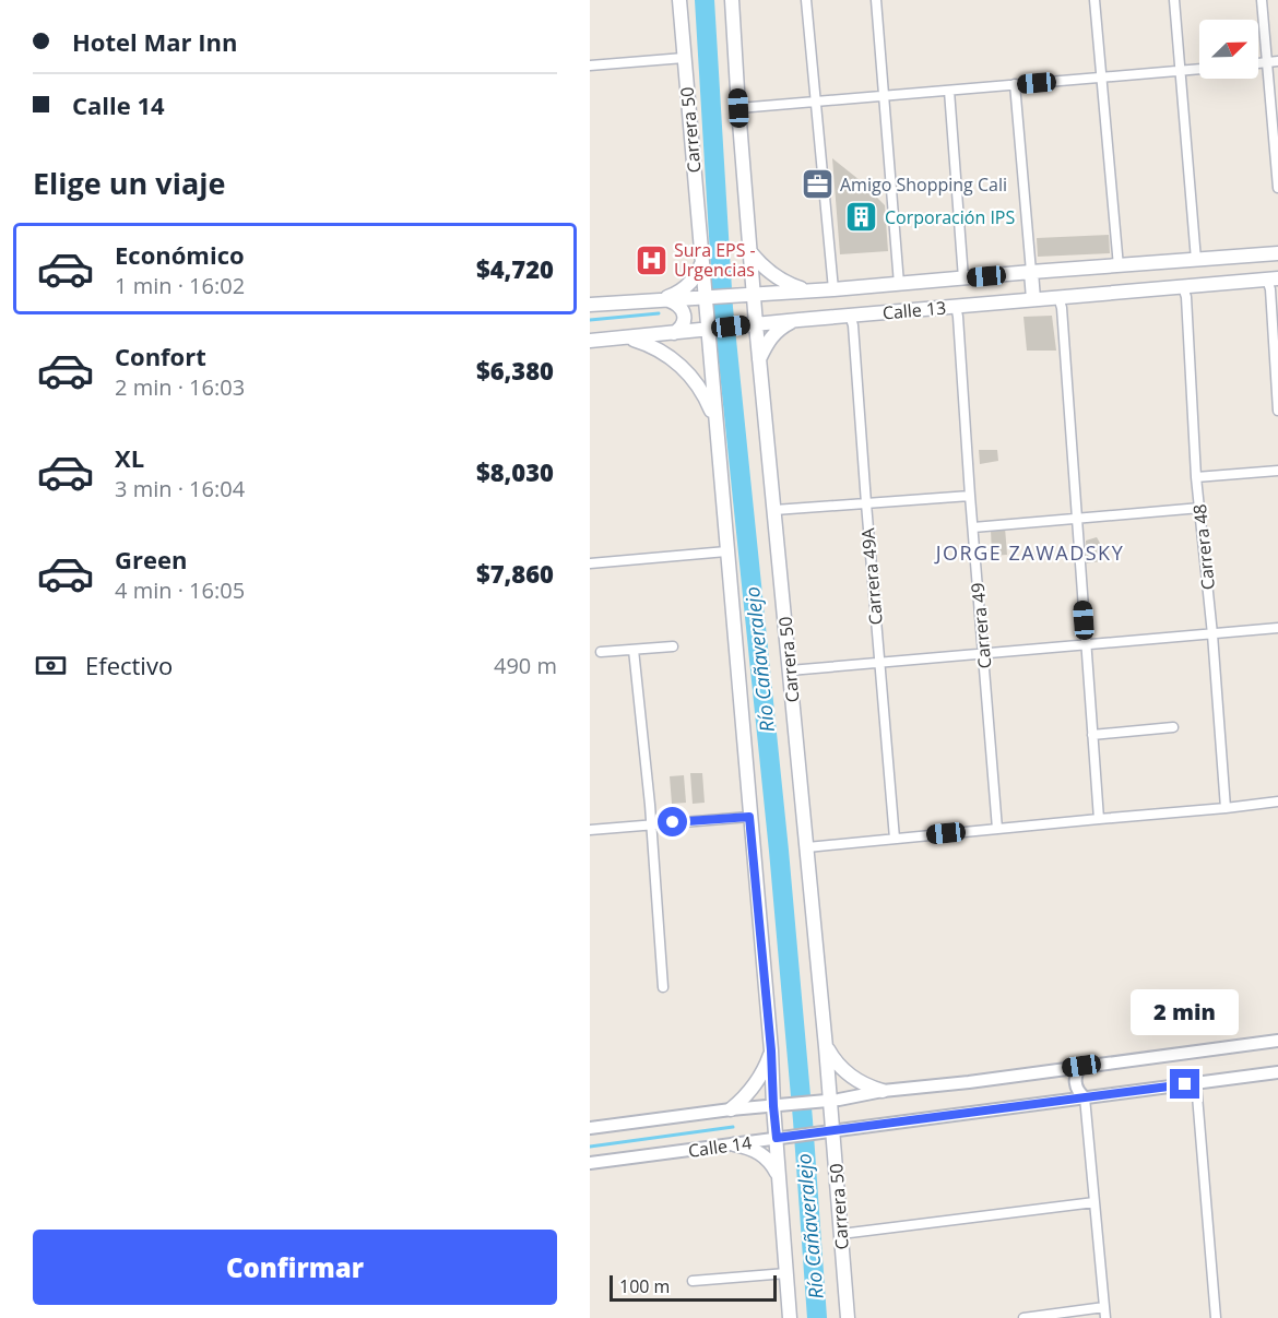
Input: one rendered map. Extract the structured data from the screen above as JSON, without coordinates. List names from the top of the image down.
{
  "streets": {
    "main road": ["Carrera 50", "Calle 13"],
    "street": [
      "Carrera 48",
      "Carrera 49A",
      "Carrera 49",
      "Calle 14"
    ]
  },
  "crossings": [
    ["Carrera 50", "Calle 13"],
    ["Carrera 50", "Calle 14"],
    ["Calle 13", "Carrera 48"],
    ["Calle 13", "Carrera 49A"],
    ["Calle 13", "Carrera 49"]
  ],
  "districts": ["JORGE ZAWADSKY"],
  "water": ["Río Cañaveralejo"],
  "places": {
    "office": ["Amigo Shopping Cali"],
    "building": ["Corporación IPS"],
    "hospital": ["Sura EPS - Urgencias"]
  },
  "scale_bar": "100 m",
  "north": "top right",
  "page": {
    "banner": ["Hotel Mar Inn", "Calle 14"],
    "heading": "Elige un viaje",
    "list": [
      {
        "name": "Económico",
        "note": "1 min · 16:02",
        "value": "$4,720"
      },
      {
        "name": "Confort",
        "note": "2 min · 16:03",
        "value": "$6,380"
      },
      {
        "name": "XL",
        "note": "3 min · 16:04",
        "value": "$8,030"
      },
      {
        "name": "Green",
        "note": "4 min · 16:05",
        "value": "$7,860"
      }
    ],
    "pay": ["Efectivo", "490 m"],
    "bubble": "2 min",
    "buttons": "Confirmar",
    "scale": "100 m"
  }
}
